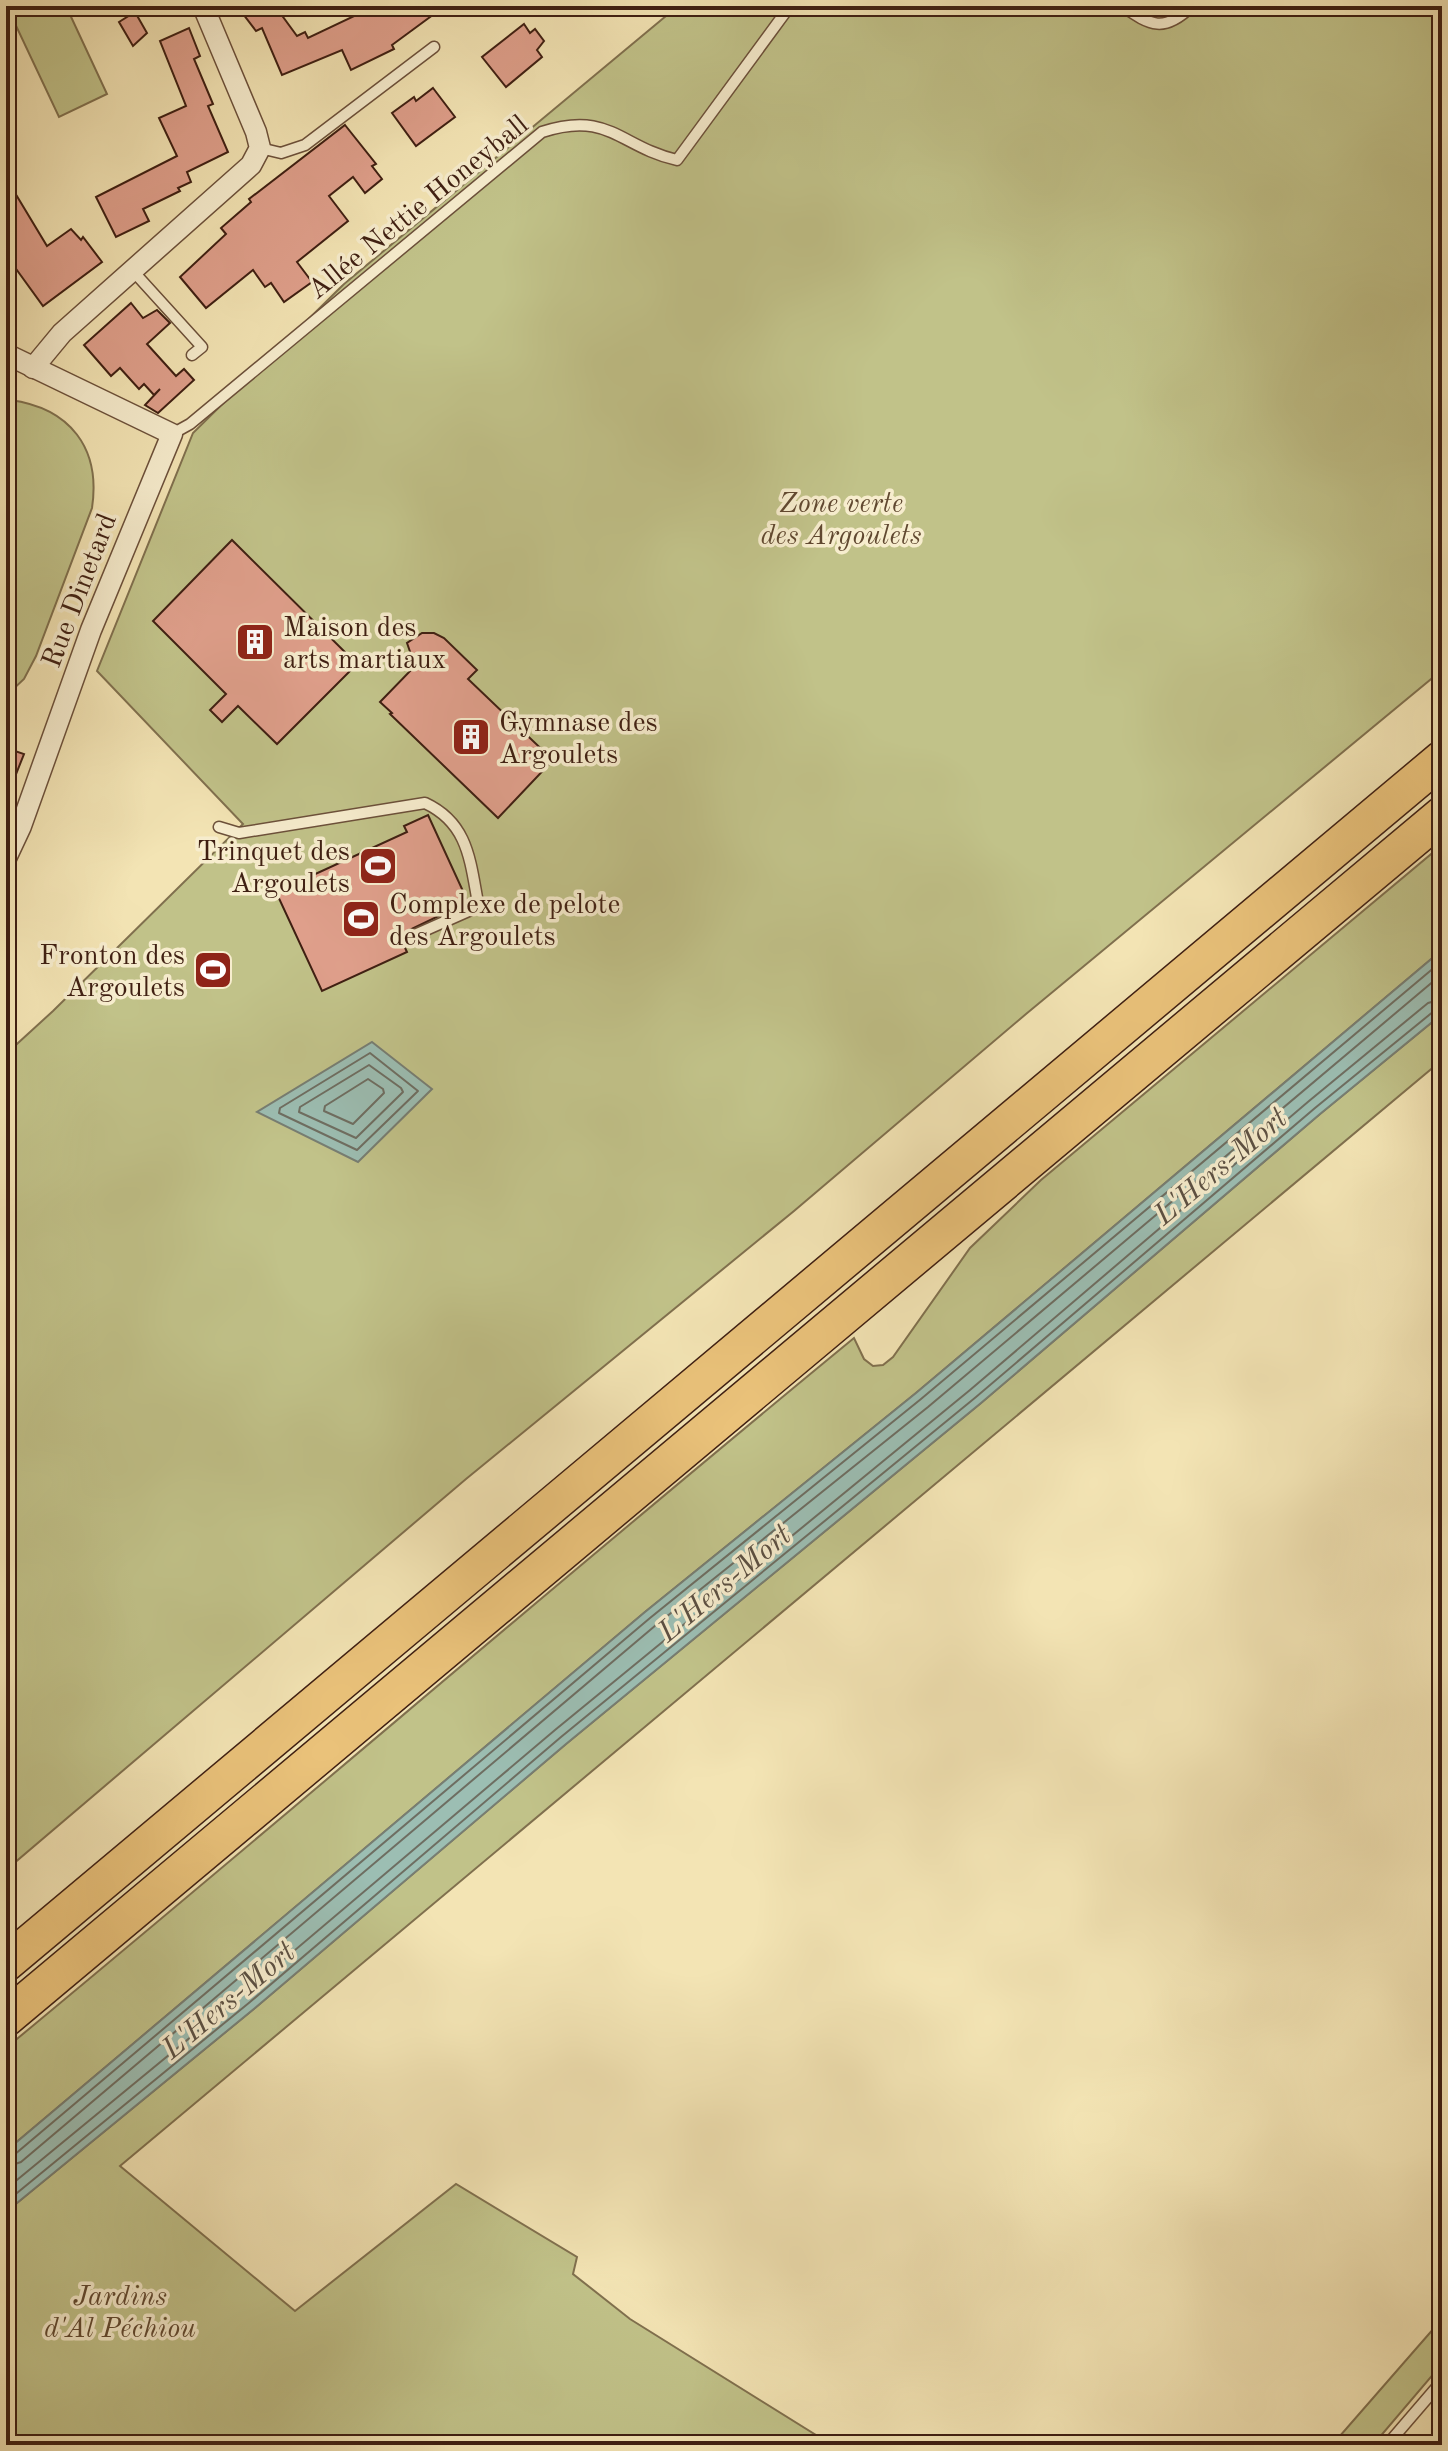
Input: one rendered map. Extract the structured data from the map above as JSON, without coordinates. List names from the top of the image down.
{
  "streets": {
    "street": ["Rue Dinetard"],
    "lane": ["Allée Nettie Honeyball"]
  },
  "crossings": [
    ["Allée Nettie Honeyball", "Rue Dinetard"]
  ],
  "water": ["L'Hers-Mort"],
  "parks": ["Zone verte des Argoulets", "Jardins d'Al Péchiou"],
  "places": {
    "building": ["Maison des arts martiaux", "Gymnase des Argoulets"],
    "sports": ["Trinquet des Argoulets", "Complexe de pelote des Argoulets", "Fronton des Argoulets"]
  }
}
